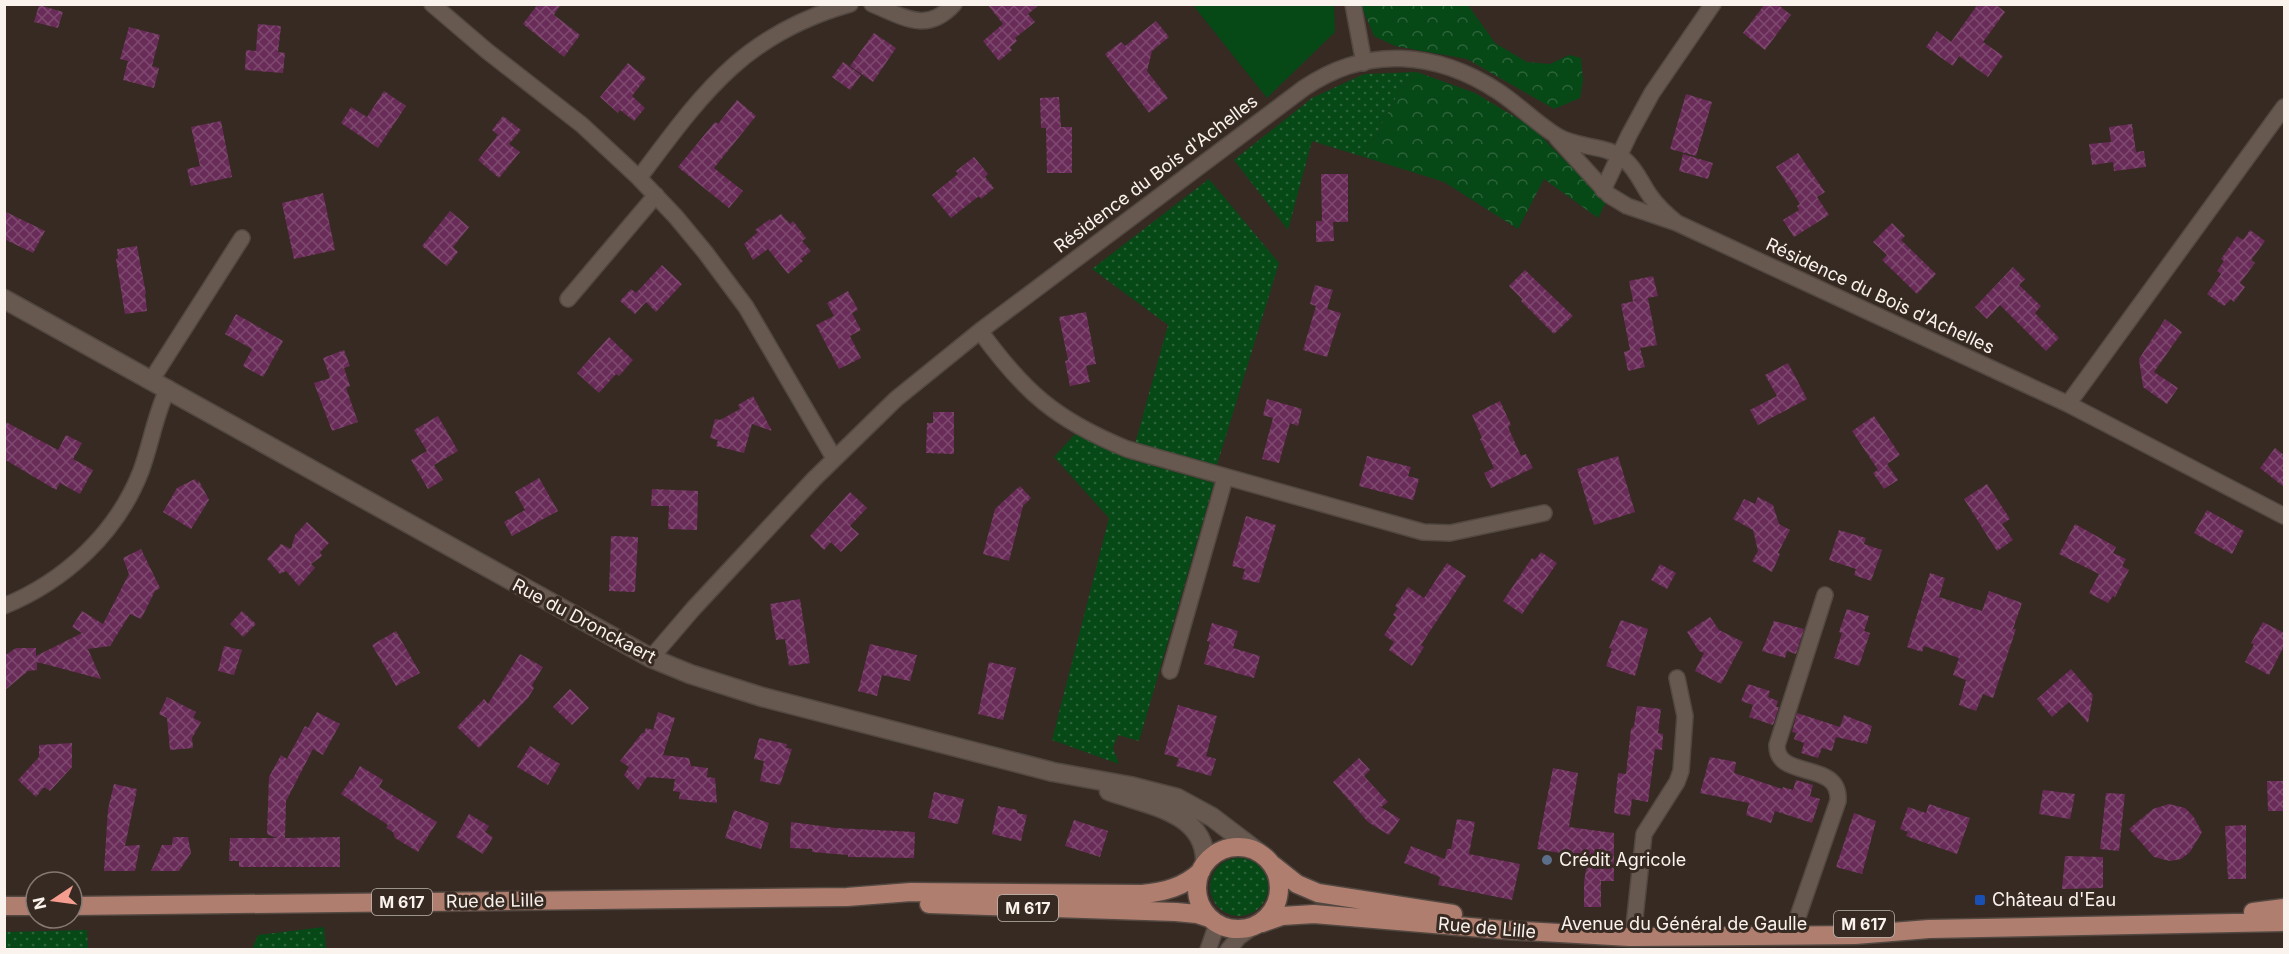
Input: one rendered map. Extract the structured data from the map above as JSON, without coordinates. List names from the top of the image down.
{
  "streets": {
    "main road": [
      "Rue du Dronckaert",
      "Rue de Lille",
      "M 617",
      "Avenue du Général de Gaulle"
    ],
    "street": ["Résidence du Bois d'Achelles"]
  },
  "crossings": [
    ["Résidence du Bois d'Achelles", "Rue du Dronckaert"],
    ["Rue du Dronckaert", "Rue de Lille"],
    ["Rue de Lille", "Avenue du Général de Gaulle"]
  ],
  "places": {
    "other": ["Crédit Agricole"],
    "transit": ["Château d'Eau"]
  },
  "north": "left"
}
